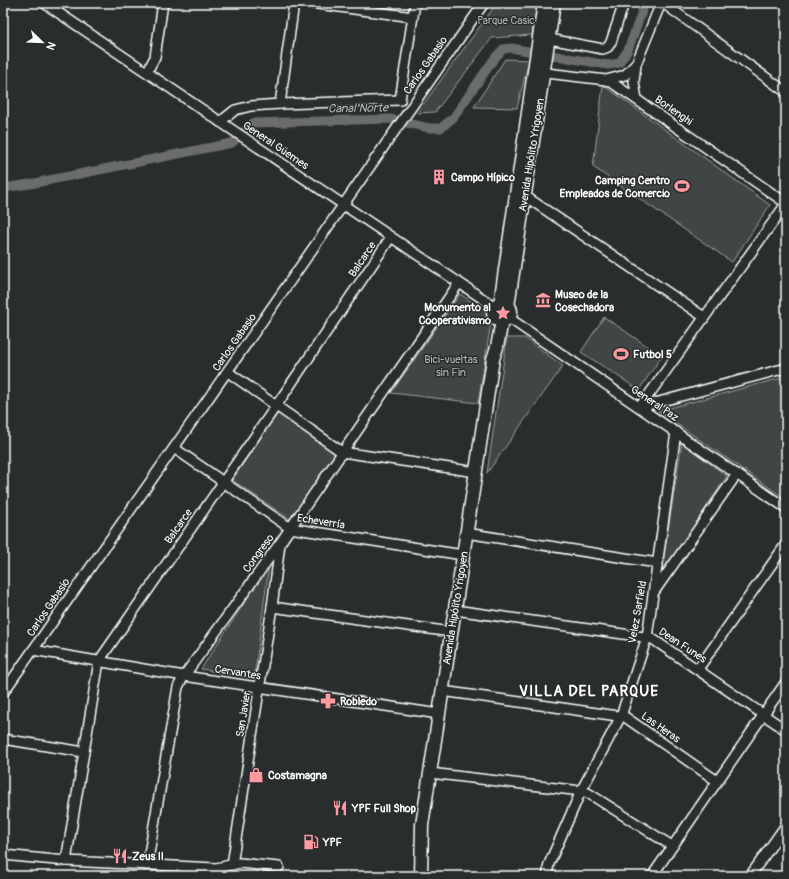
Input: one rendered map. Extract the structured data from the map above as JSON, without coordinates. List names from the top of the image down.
{
  "streets": {
    "street": [
      "Carlos Gabasio",
      "Borlenghi",
      "General Güemes",
      "Avenida Hipólito Yrigoyen",
      "Balcarce",
      "General Paz",
      "Echeverría",
      "Congreso",
      "Velez Sarfield",
      "Dean Funes",
      "Cervantes",
      "San Javier",
      "Las Heras"
    ]
  },
  "crossings": [
    ["Carlos Gabasio", "General Güemes"],
    ["Carlos Gabasio", "Echeverría"],
    ["Carlos Gabasio", "Cervantes"],
    ["Borlenghi", "Avenida Hipólito Yrigoyen"],
    ["General Güemes", "Avenida Hipólito Yrigoyen"],
    ["General Güemes", "Balcarce"],
    ["General Güemes", "General Paz"],
    ["General Güemes", "Congreso"],
    ["Avenida Hipólito Yrigoyen", "General Paz"],
    ["Avenida Hipólito Yrigoyen", "Echeverría"],
    ["Avenida Hipólito Yrigoyen", "Dean Funes"],
    ["Avenida Hipólito Yrigoyen", "Cervantes"],
    ["Avenida Hipólito Yrigoyen", "Las Heras"],
    ["Balcarce", "Echeverría"],
    ["Balcarce", "Cervantes"],
    ["General Paz", "Velez Sarfield"],
    ["Echeverría", "Congreso"],
    ["Congreso", "Cervantes"],
    ["Congreso", "San Javier"],
    ["Velez Sarfield", "Dean Funes"],
    ["Velez Sarfield", "Las Heras"],
    ["Cervantes", "San Javier"]
  ],
  "districts": ["VILLA DEL PARQUE"],
  "water": ["Canal Norte"],
  "parks": ["Parque Casic", "Bici-vueltas sin Fin"],
  "places": {
    "building": ["Campo Hípico"],
    "sports": ["Camping Centro Empleados de Comercio", "Futbol 5"],
    "museum": ["Museo de la Cosechadora"],
    "place": ["Monumento al Cooperativismo"],
    "pharmacy": ["Robledo"],
    "shop": ["Costamagna"],
    "restaurant": ["YPF Full Shop", "Zeus II"],
    "fuel station": ["YPF"]
  },
  "north": "bottom right"
}
